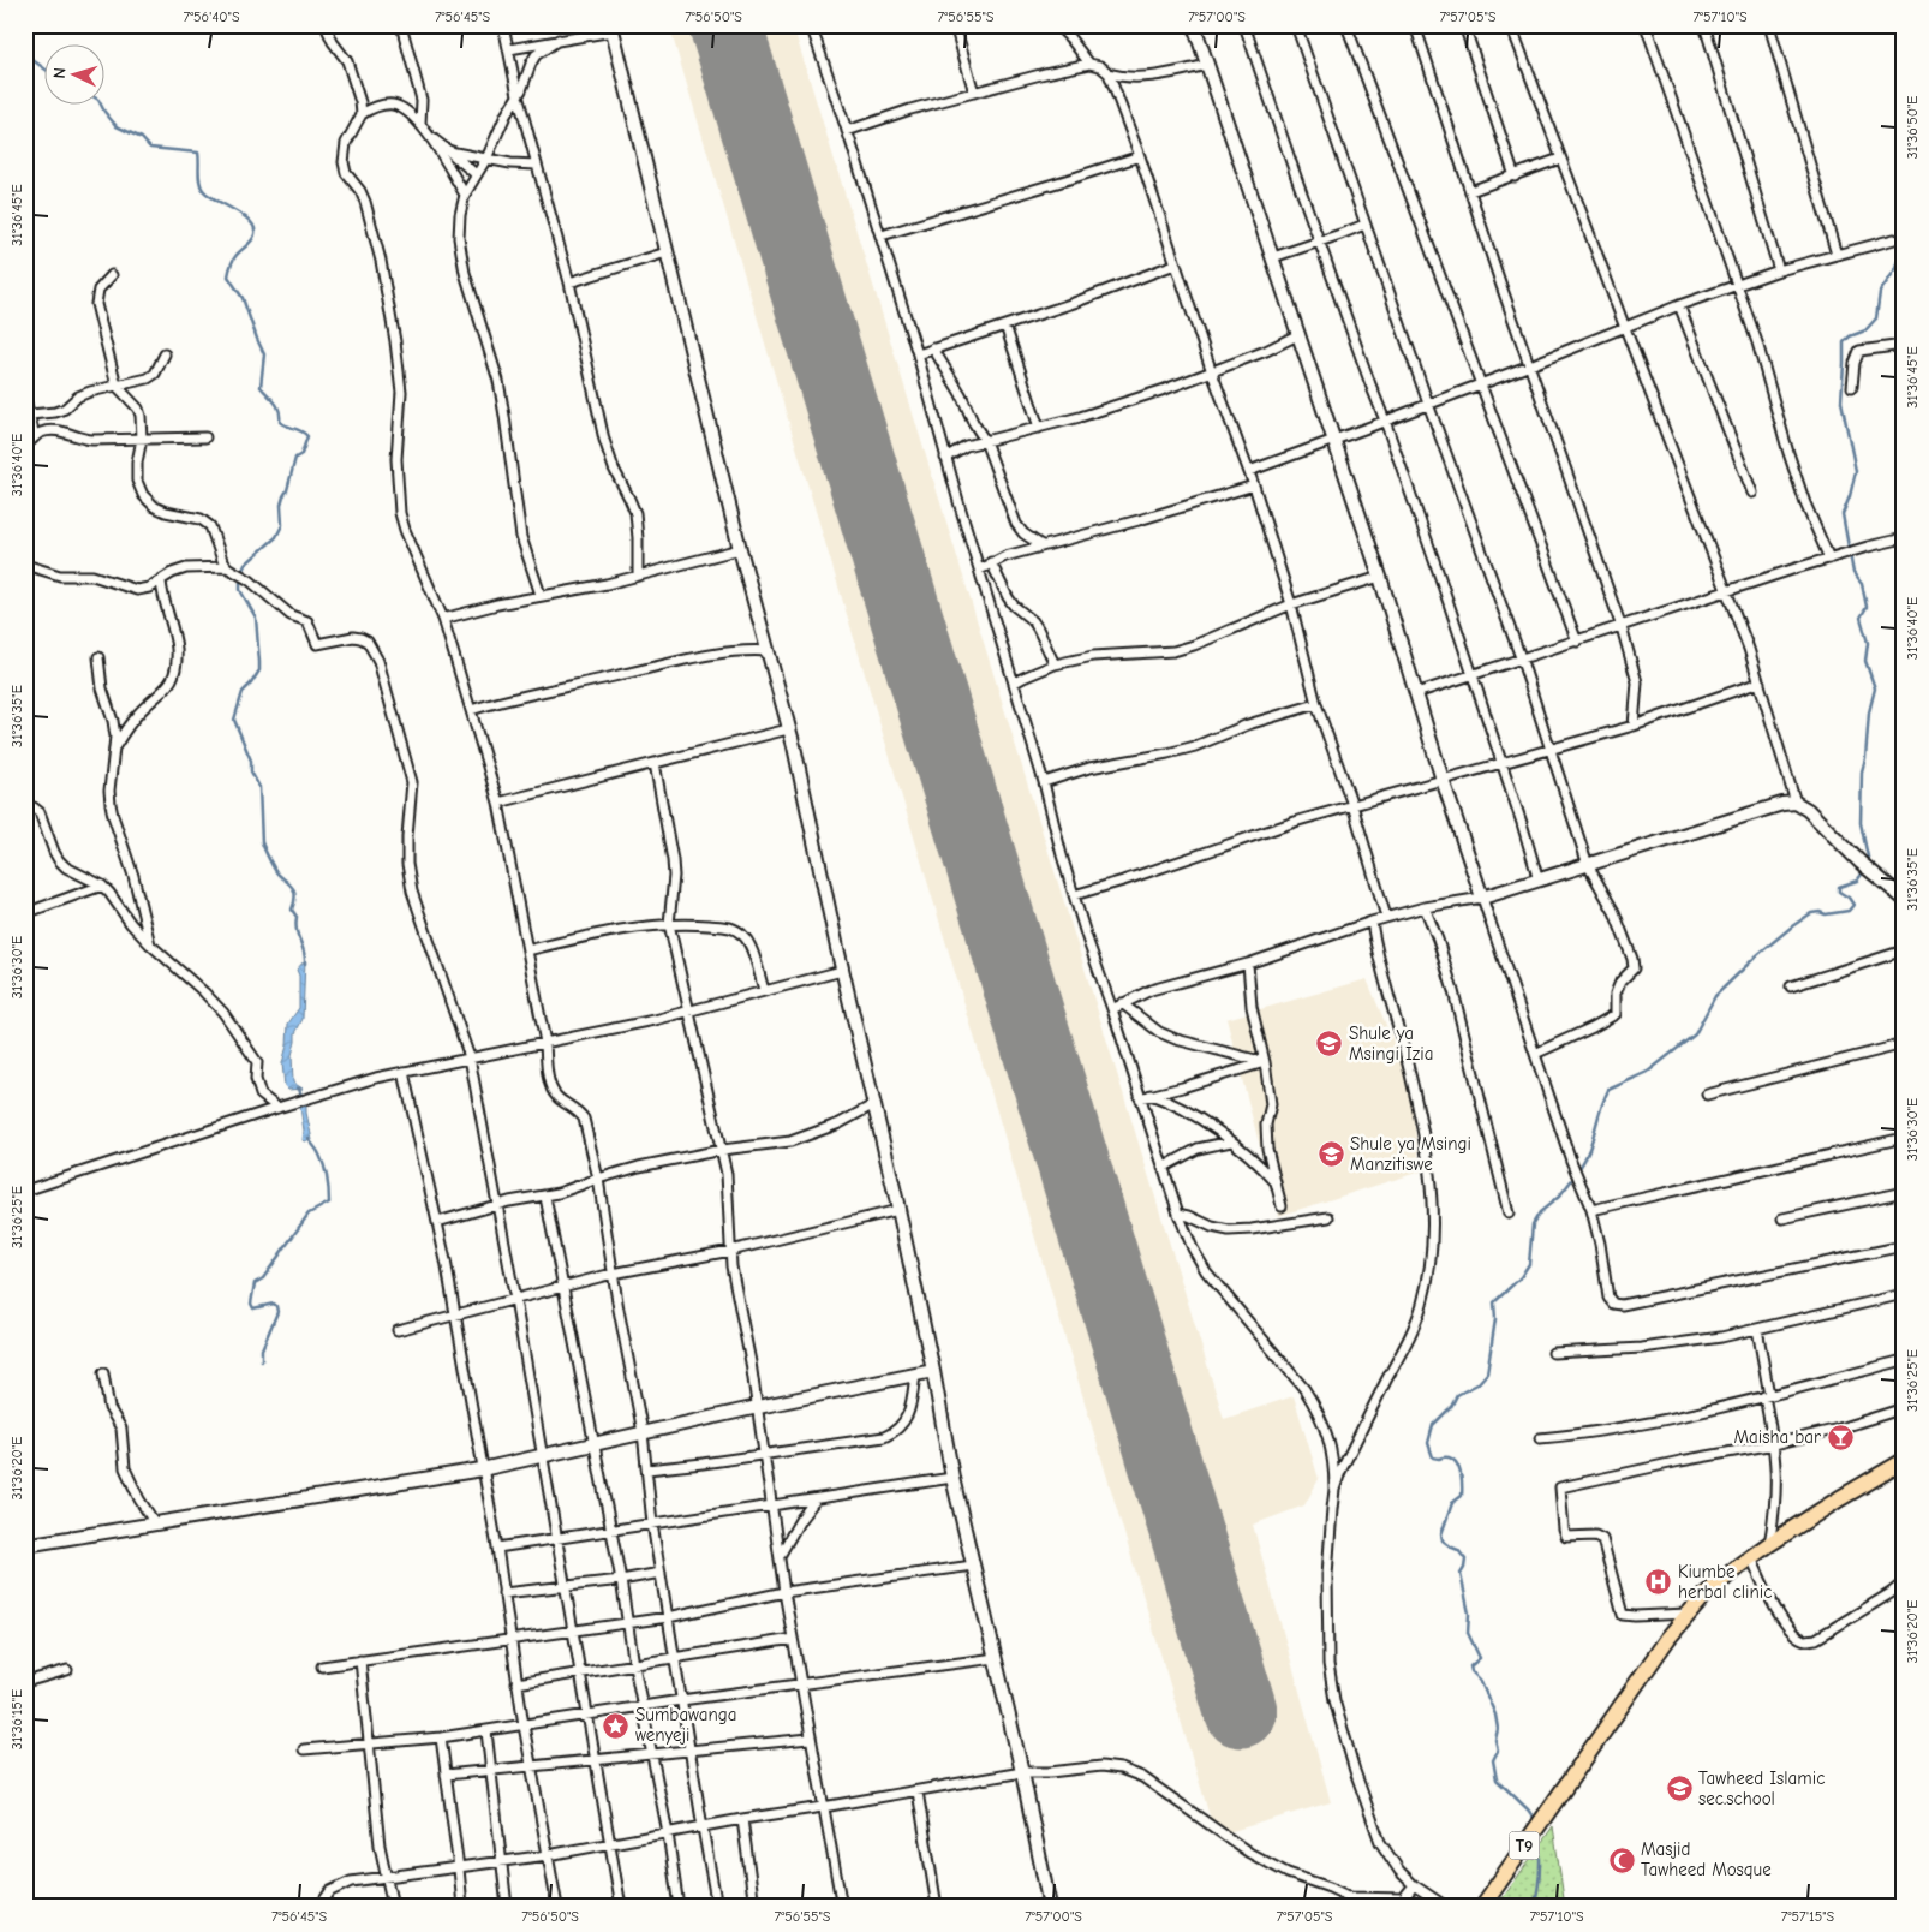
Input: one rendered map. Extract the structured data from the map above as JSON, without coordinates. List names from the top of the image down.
{
  "streets": {
    "highway": ["T9"]
  },
  "places": {
    "school or university": ["Shule ya Msingi Izia", "Shule ya Msingi Manzitiswe", "Tawheed Islamic sec.school"],
    "bar": ["Maisha bar"],
    "hospital": ["Kiumbe herbal clinic"],
    "place": ["Sumbawanga wenyeji"],
    "mosque": ["Masjid Tawheed Mosque"]
  },
  "north": "left",
  "coordinates": [
    "7°56'40\"S",
    "7°56'45\"S",
    "7°56'50\"S",
    "7°56'55\"S",
    "7°57'00\"S",
    "7°57'05\"S",
    "7°57'10\"S",
    "31°36'50\"E",
    "31°36'45\"E",
    "31°36'40\"E",
    "31°36'35\"E",
    "31°36'30\"E",
    "31°36'25\"E",
    "31°36'20\"E",
    "31°36'15\"E",
    "7°57'15\"S"
  ]
}
